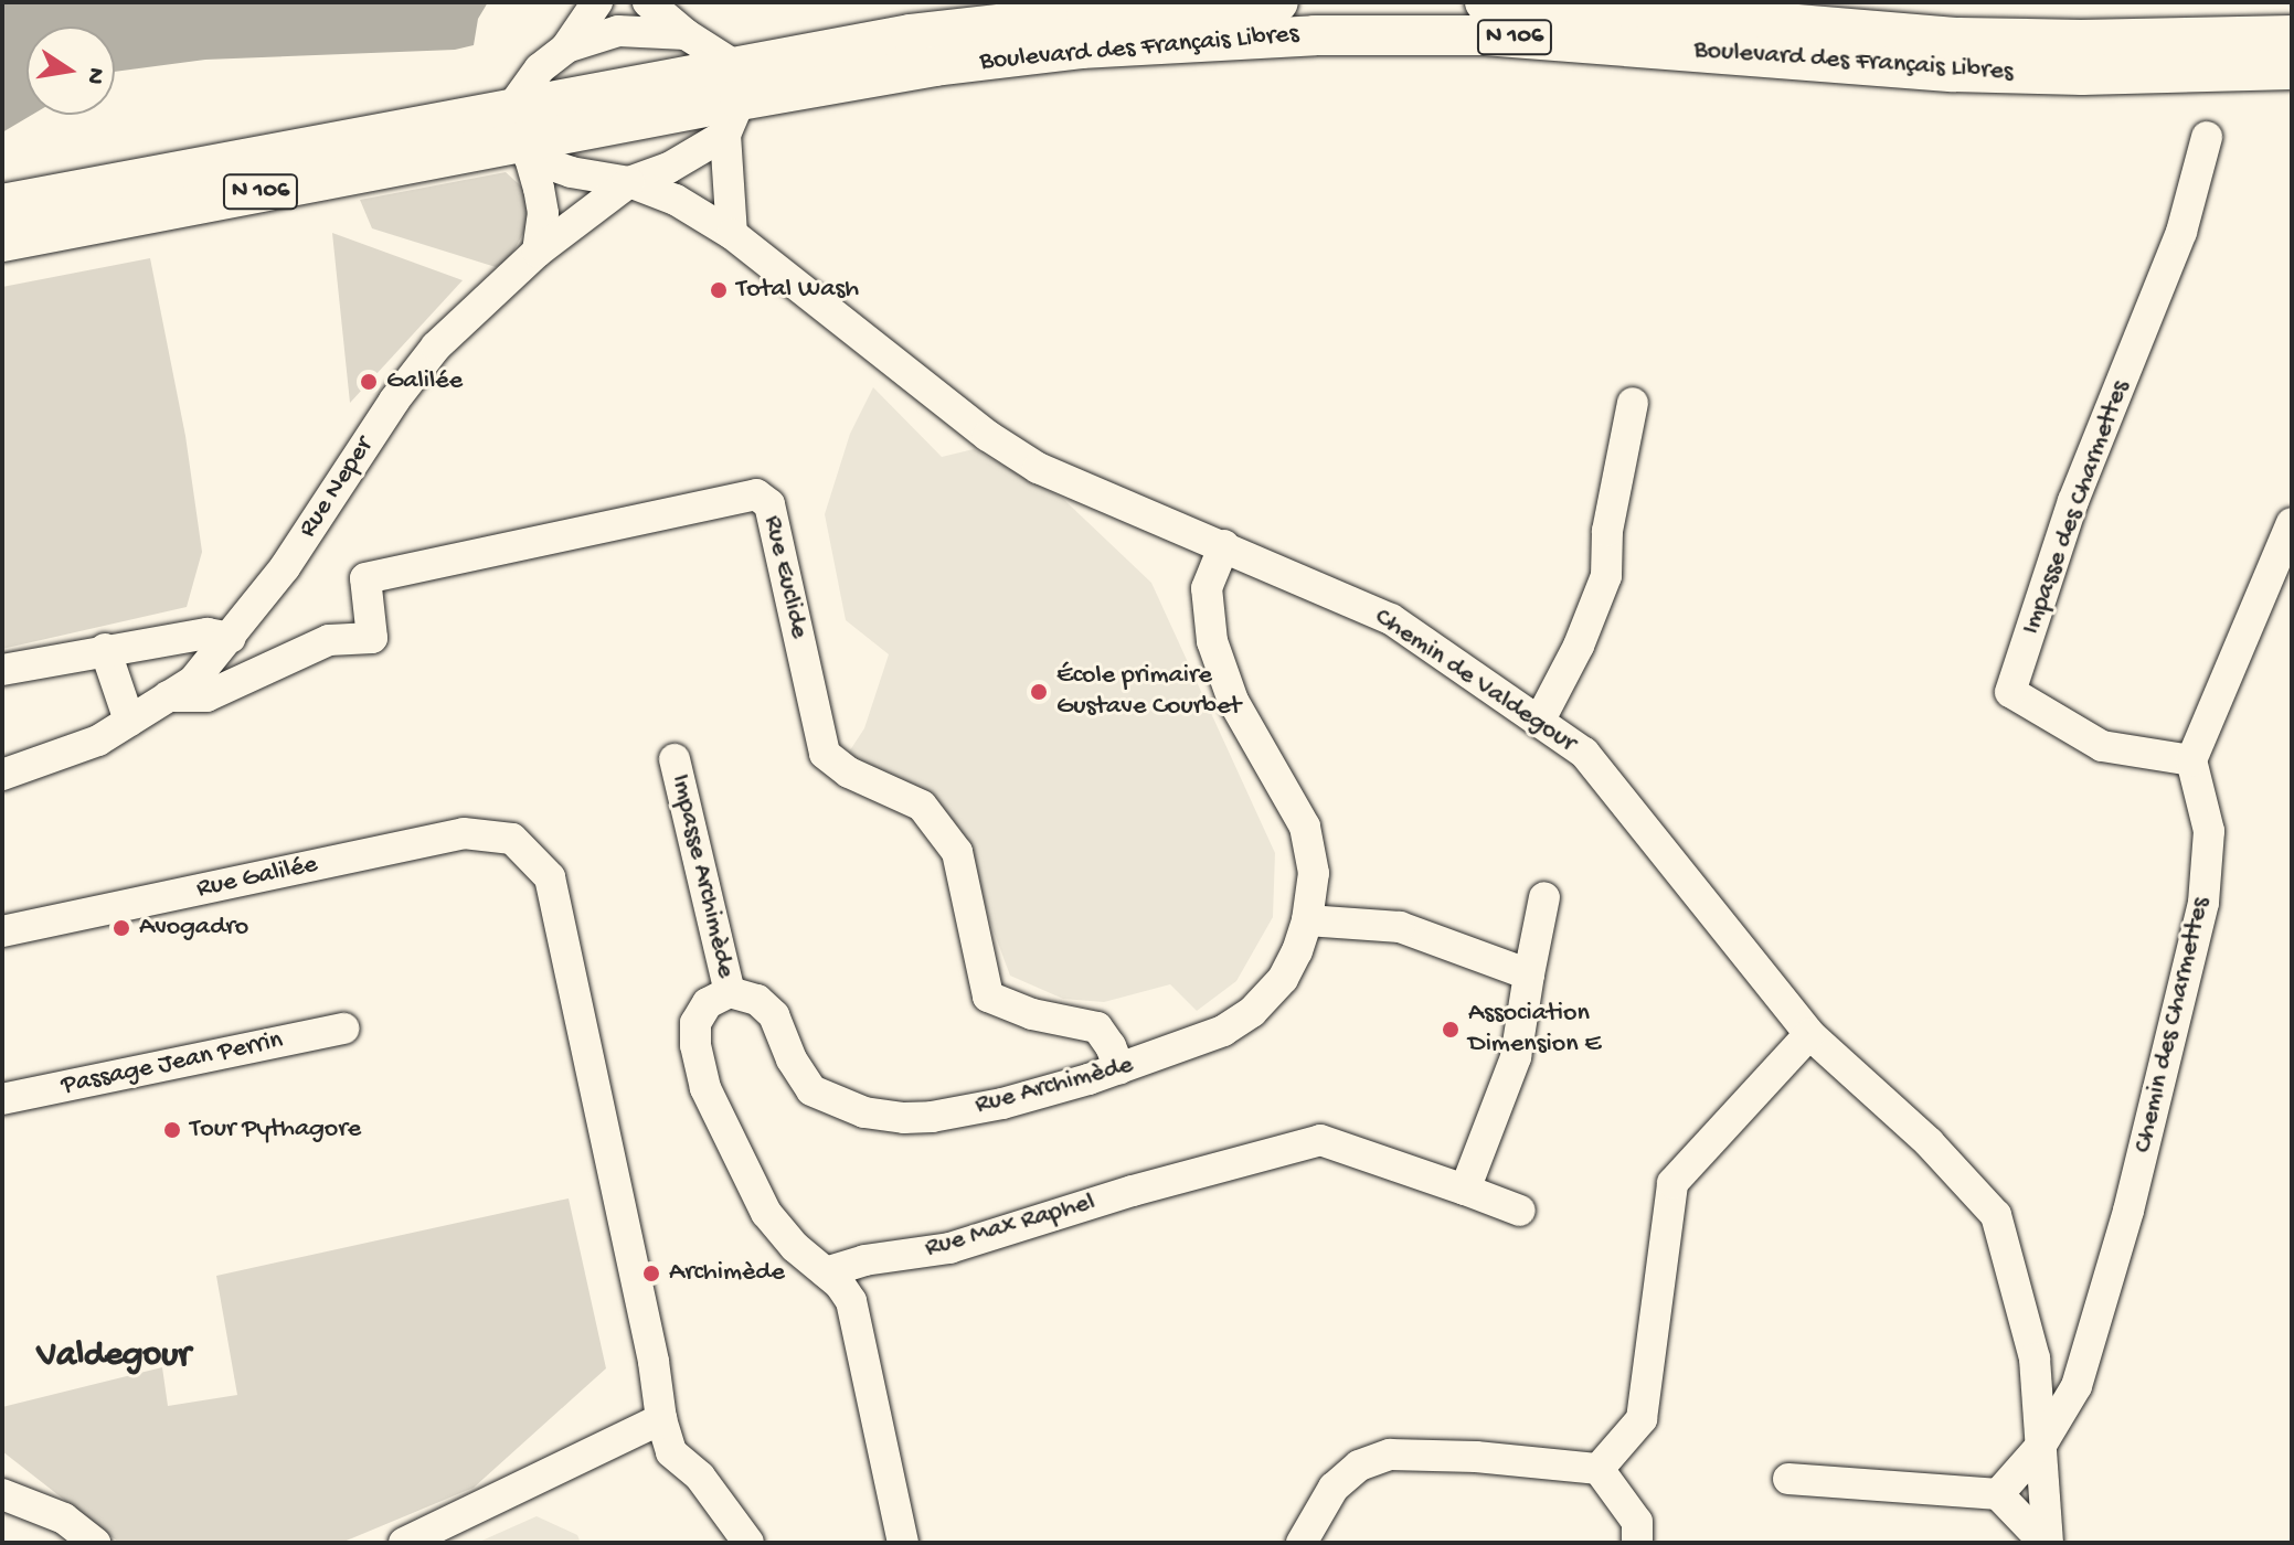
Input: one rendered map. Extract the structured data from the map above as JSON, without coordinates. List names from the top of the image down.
{
  "streets": {
    "main road": ["N 106", "Boulevard des Français Libres"],
    "street": [
      "Rue Neper",
      "Impasse des Charmettes",
      "Rue Euclide",
      "Chemin de Valdegour",
      "Impasse Archimède",
      "Rue Galilée",
      "Chemin des Charmettes",
      "Passage Jean Perrin",
      "Rue Archimède",
      "Rue Max Raphel"
    ]
  },
  "crossings": [
    ["Boulevard des Français Libres", "Chemin de Valdegour"],
    ["Rue Neper", "Chemin de Valdegour"],
    ["Impasse des Charmettes", "Chemin des Charmettes"],
    ["Rue Euclide", "Rue Archimède"],
    ["Chemin de Valdegour", "Chemin des Charmettes"],
    ["Chemin de Valdegour", "Rue Archimède"],
    ["Impasse Archimède", "Rue Archimède"]
  ],
  "districts": ["Valdegour"],
  "places": [
    "Total Wash",
    "Galilée",
    "École primaire Gustave Courbet",
    "Avogadro",
    "Association Dimension E",
    "Tour Pythagore",
    "Archimède"
  ],
  "north": "right"
}
